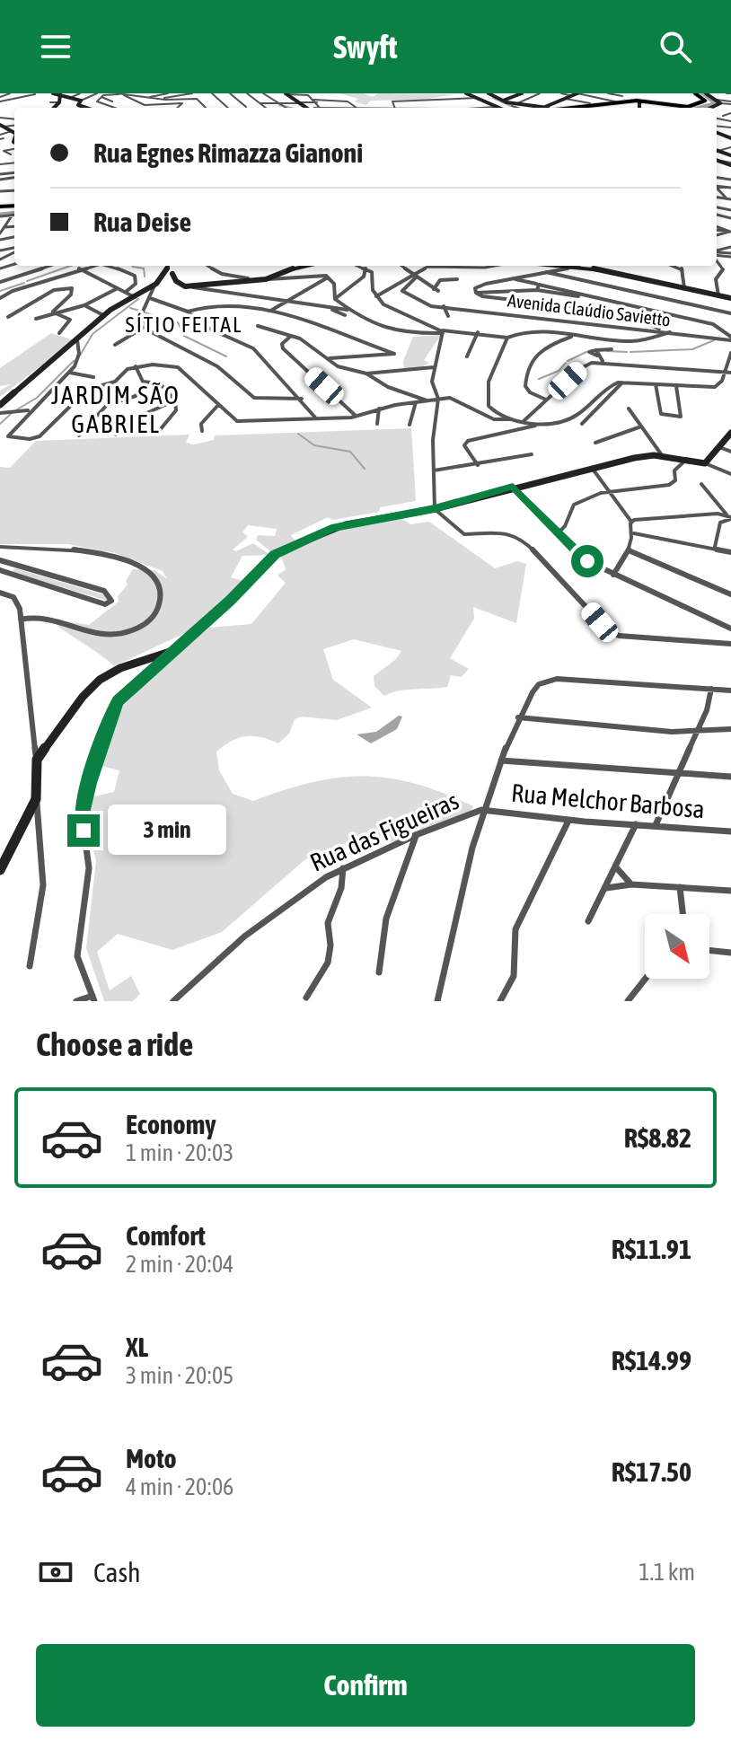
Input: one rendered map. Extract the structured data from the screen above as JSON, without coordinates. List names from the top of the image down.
{
  "streets": {
    "street": ["Avenida Claúdio Savietto", "Rua Melchor Barbosa", "Rua das Figueiras"]
  },
  "crossings": [
    ["Rua Melchor Barbosa", "Rua das Figueiras"]
  ],
  "districts": ["SÍTIO FEITAL", "JARDIM SÃO GABRIEL"],
  "north": "bottom right",
  "page": {
    "header": "Swyft",
    "banner": ["Rua Egnes Rimazza Gianoni", "Rua Deise"],
    "bubble": "3 min",
    "heading": "Choose a ride",
    "list": [
      {
        "name": "Economy",
        "note": "1 min · 20:03",
        "value": "R$8.82"
      },
      {
        "name": "Comfort",
        "note": "2 min · 20:04",
        "value": "R$11.91"
      },
      {
        "name": "XL",
        "note": "3 min · 20:05",
        "value": "R$14.99"
      },
      {
        "name": "Moto",
        "note": "4 min · 20:06",
        "value": "R$17.50"
      }
    ],
    "pay": ["Cash", "1.1 km"],
    "buttons": "Confirm"
  }
}
